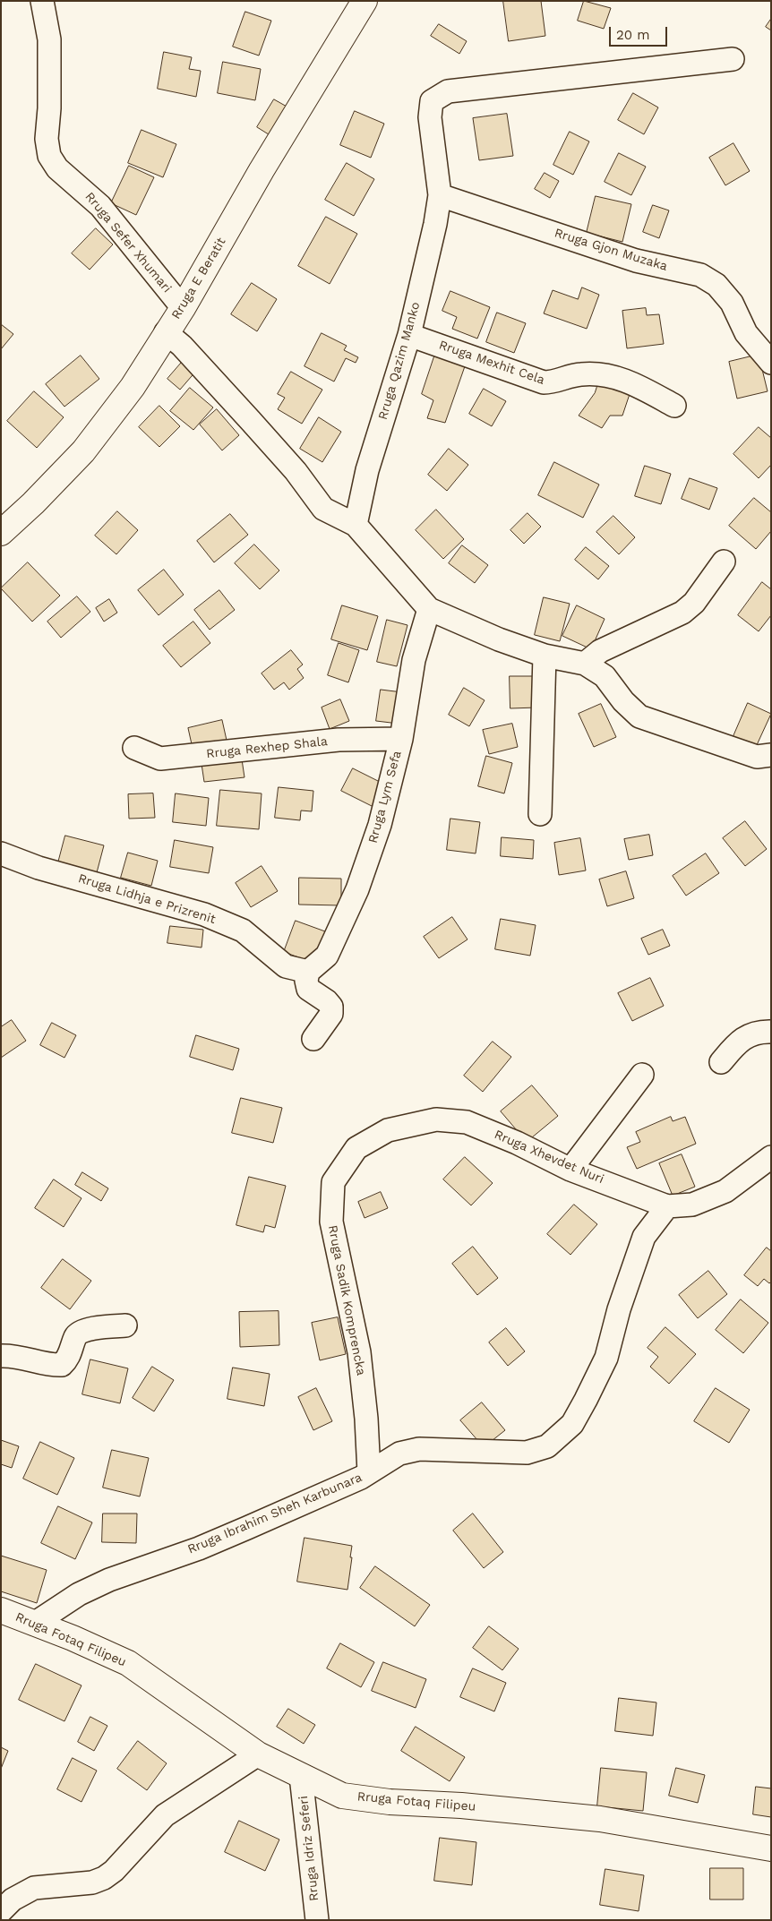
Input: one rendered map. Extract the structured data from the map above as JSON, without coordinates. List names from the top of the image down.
{
  "streets": {
    "main road": ["Rruga E Beratit", "Rruga Fotaq Filipeu"],
    "street": [
      "Rruga Sefer Xhumari",
      "Rruga Gjon Muzaka",
      "Rruga Qazim Manko",
      "Rruga Mexhit Cela",
      "Rruga Rexhep Shala",
      "Rruga Lym Sefa",
      "Rruga Lidhja e Prizrenit",
      "Rruga Xhevdet Nuri",
      "Rruga Sadik Komprencka",
      "Rruga Ibrahim Sheh Karbunara",
      "Rruga Idriz Seferi"
    ]
  },
  "crossings": [
    ["Rruga Sefer Xhumari", "Rruga E Beratit"],
    ["Rruga Gjon Muzaka", "Rruga Qazim Manko"],
    ["Rruga Qazim Manko", "Rruga Mexhit Cela"],
    ["Rruga Rexhep Shala", "Rruga Lym Sefa"],
    ["Rruga Lym Sefa", "Rruga Lidhja e Prizrenit"],
    ["Rruga Xhevdet Nuri", "Rruga Sadik Komprencka"],
    ["Rruga Xhevdet Nuri", "Rruga Ibrahim Sheh Karbunara"],
    ["Rruga Sadik Komprencka", "Rruga Ibrahim Sheh Karbunara"],
    ["Rruga Ibrahim Sheh Karbunara", "Rruga Fotaq Filipeu"],
    ["Rruga Fotaq Filipeu", "Rruga Idriz Seferi"]
  ],
  "scale_bar": "20 m"
}
